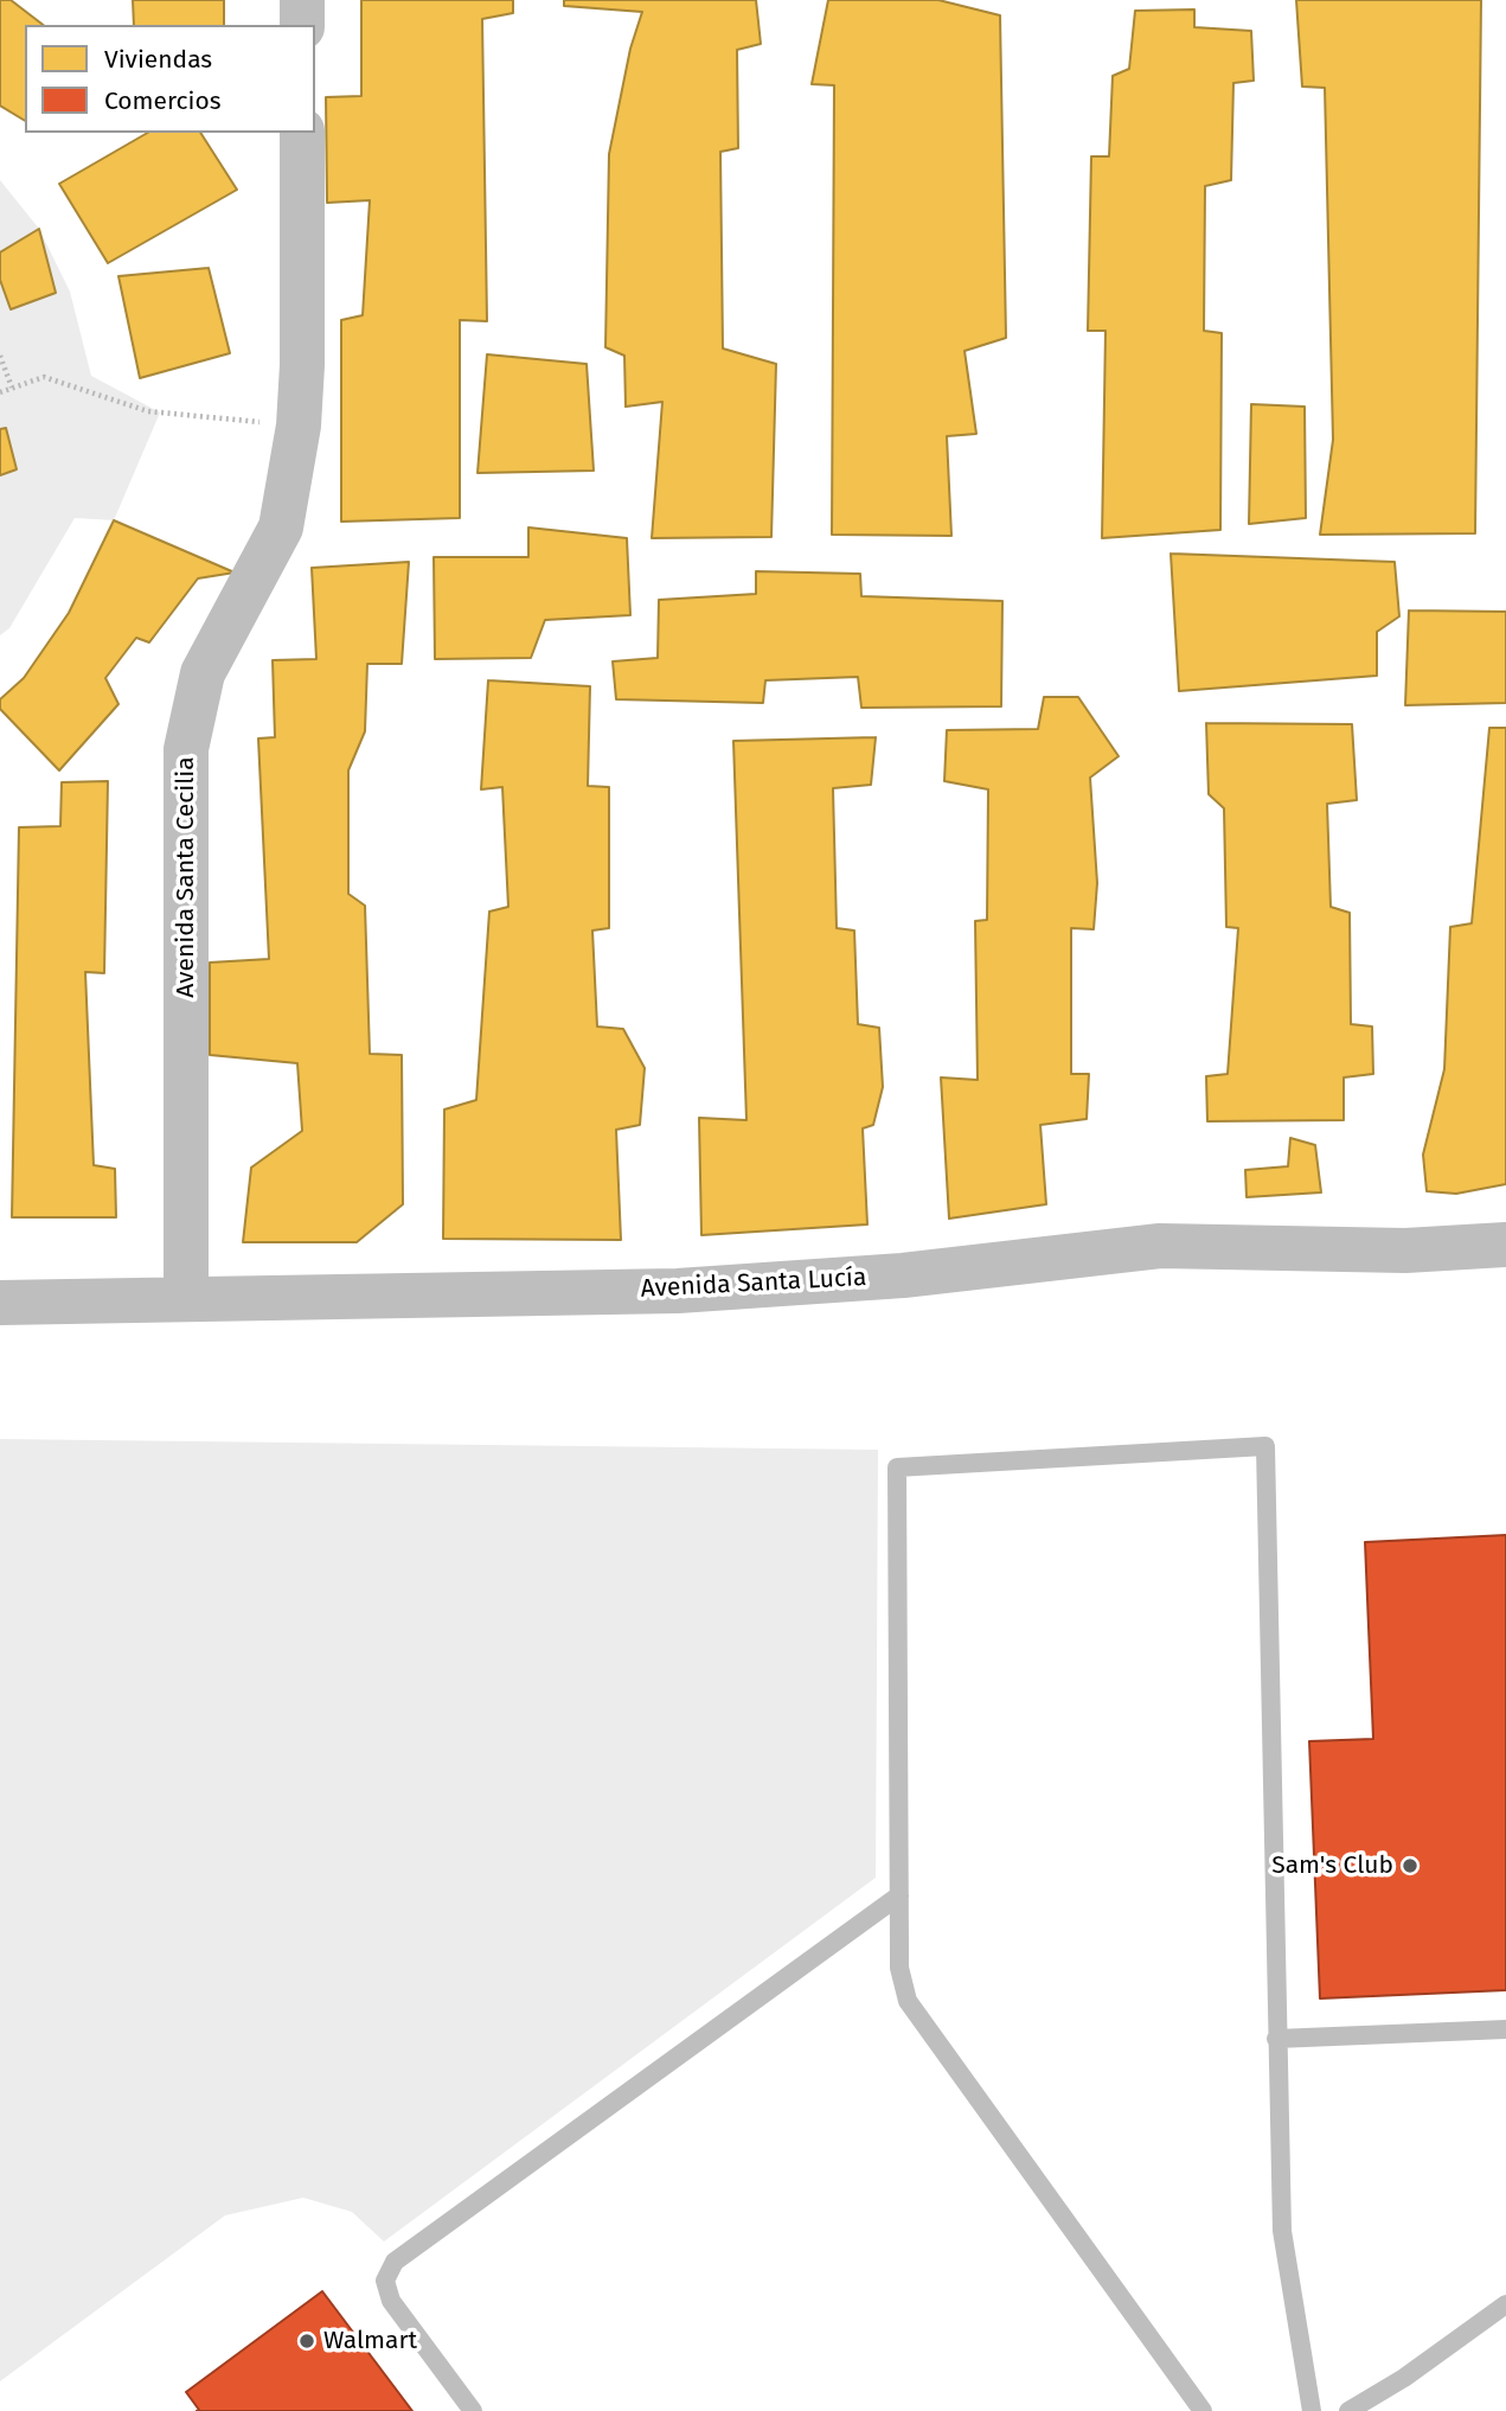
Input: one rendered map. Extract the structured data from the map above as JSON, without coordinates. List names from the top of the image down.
{
  "streets": {
    "street": ["Avenida Santa Cecilia", "Avenida Santa Lucía"]
  },
  "crossings": [
    ["Avenida Santa Cecilia", "Avenida Santa Lucía"]
  ],
  "places": ["Sam's Club", "Walmart"],
  "legend": ["Viviendas", "Comercios"]
}
